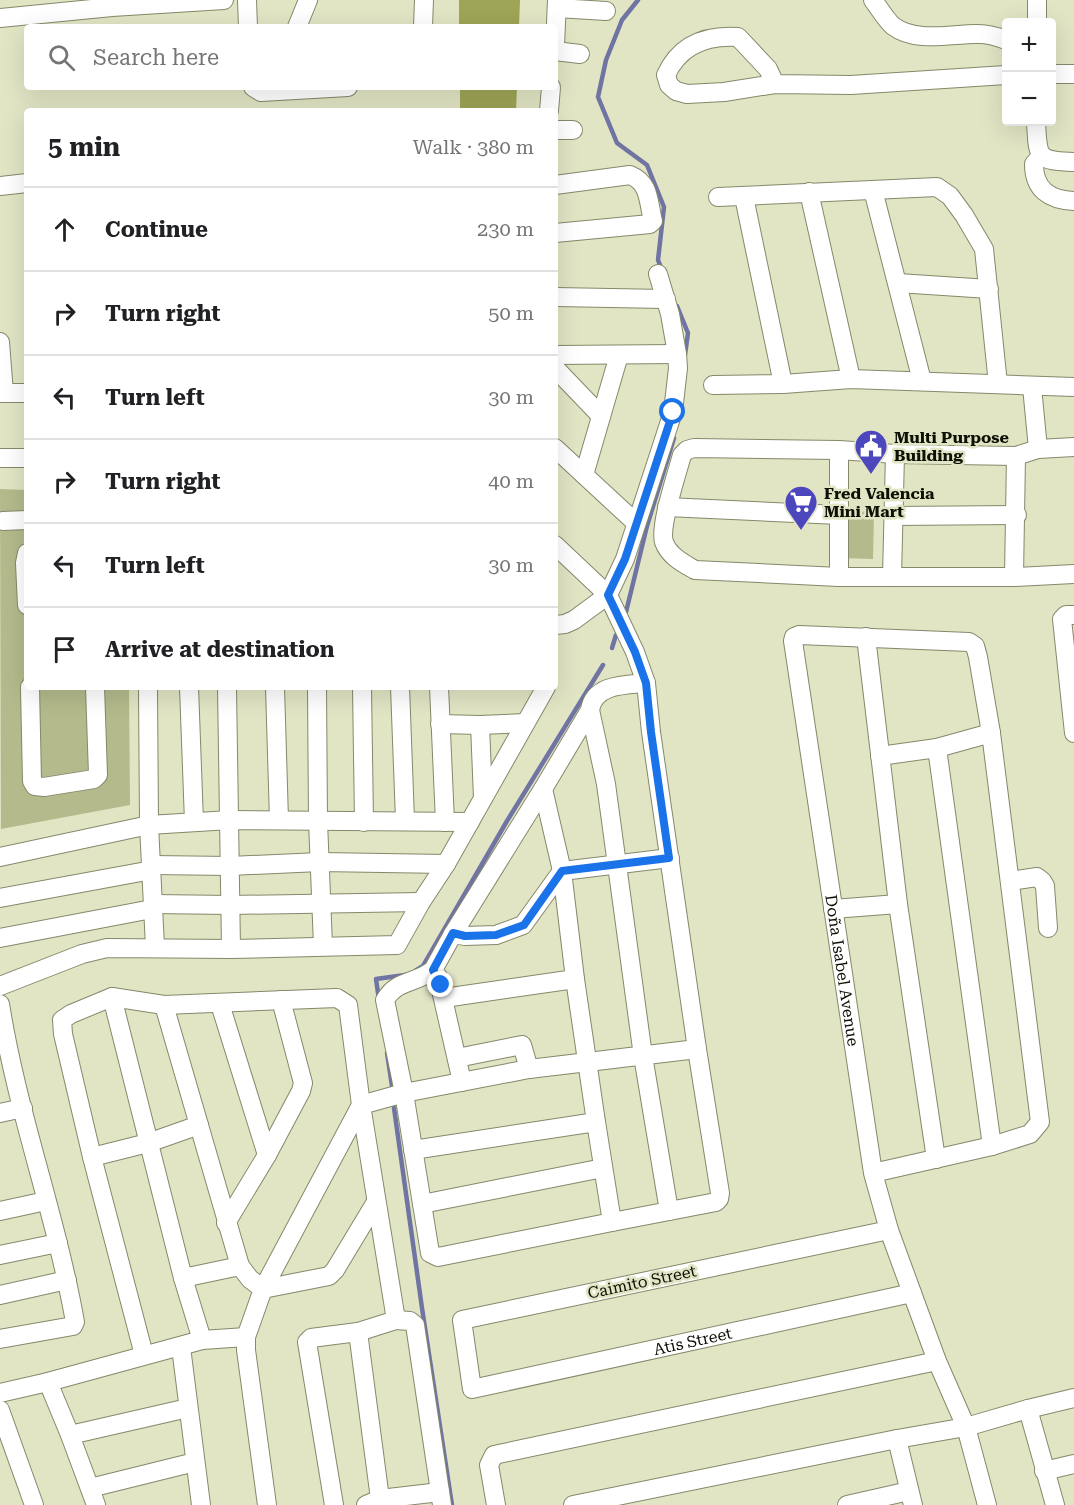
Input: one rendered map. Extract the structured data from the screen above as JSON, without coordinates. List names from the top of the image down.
{
  "streets": {
    "street": ["Doña Isabel Avenue", "Caimito Street", "Atis Street"]
  },
  "crossings": [
    ["Doña Isabel Avenue", "Caimito Street"],
    ["Doña Isabel Avenue", "Atis Street"],
    ["Caimito Street", "Atis Street"]
  ],
  "places": {
    "public building": ["Multi Purpose Building"],
    "supermarket": ["Fred Valencia Mini Mart"]
  },
  "page": {
    "map_buttons": ["+", "−"],
    "search": "Search here",
    "heading": ["5 min", "Walk · 380 m"],
    "list": [
      ["Continue", "230 m"],
      ["Turn right", "50 m"],
      ["Turn left", "30 m"],
      ["Turn right", "40 m"],
      ["Turn left", "30 m"],
      "Arrive at destination"
    ]
  }
}
